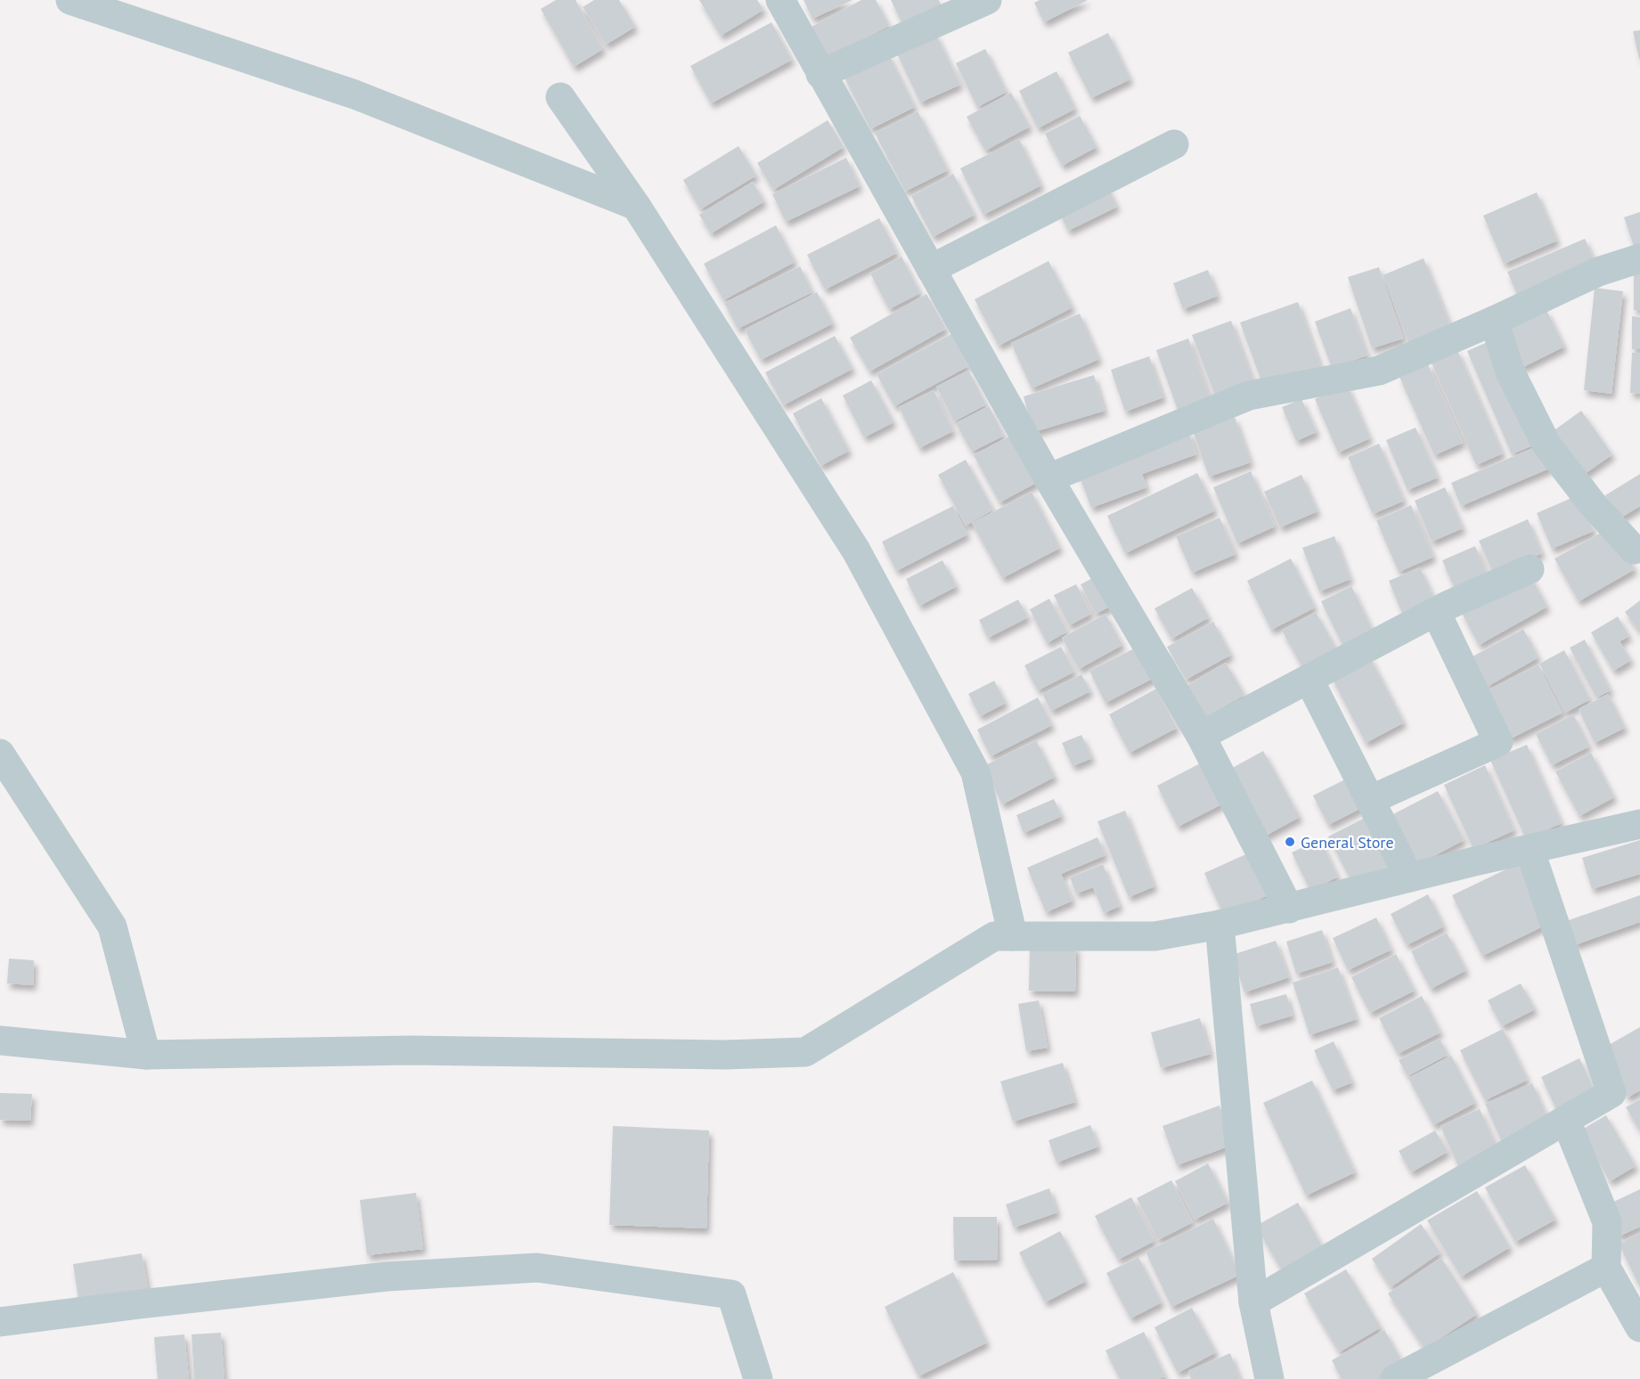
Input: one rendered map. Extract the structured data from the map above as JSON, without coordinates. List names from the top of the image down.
{
  "places": ["General Store"]
}
